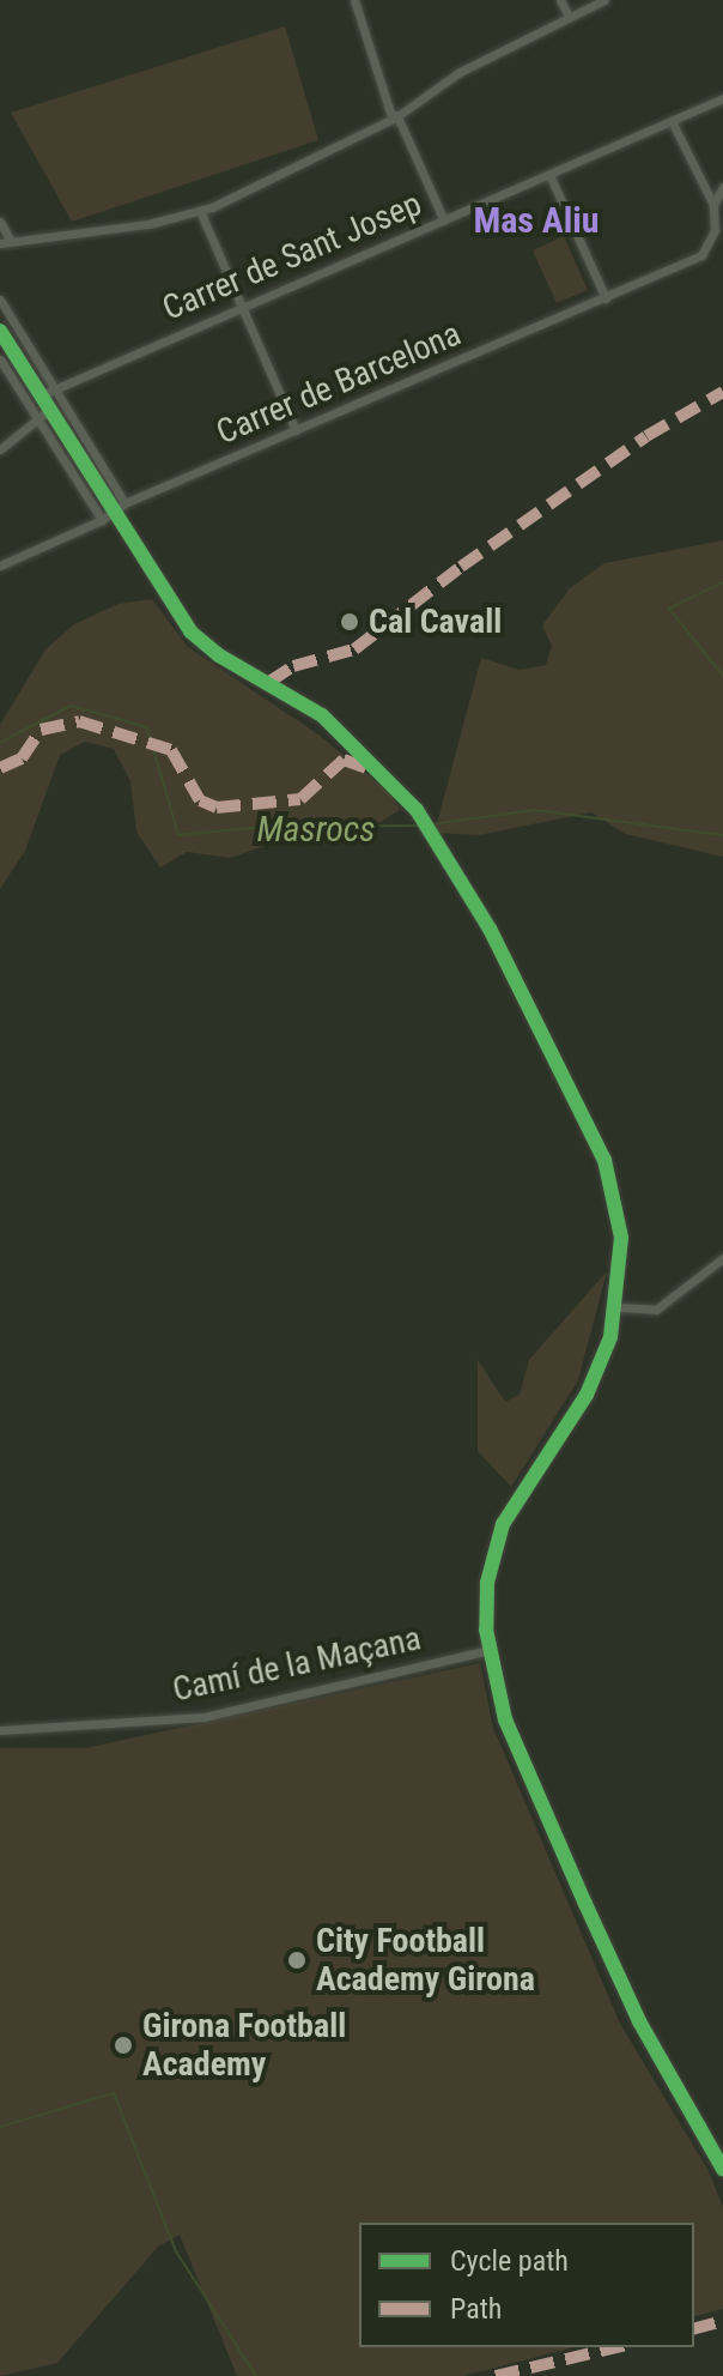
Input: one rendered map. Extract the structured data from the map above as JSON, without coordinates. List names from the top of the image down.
{
  "streets": {
    "street": ["Carrer de Sant Josep", "Carrer de Barcelona", "Camí de la Maçana"]
  },
  "districts": ["Mas Aliu"],
  "water": ["Masrocs"],
  "places": ["Cal Cavall", "City Football Academy Girona", "Girona Football Academy"],
  "legend": ["Cycle path", "Path"]
}
